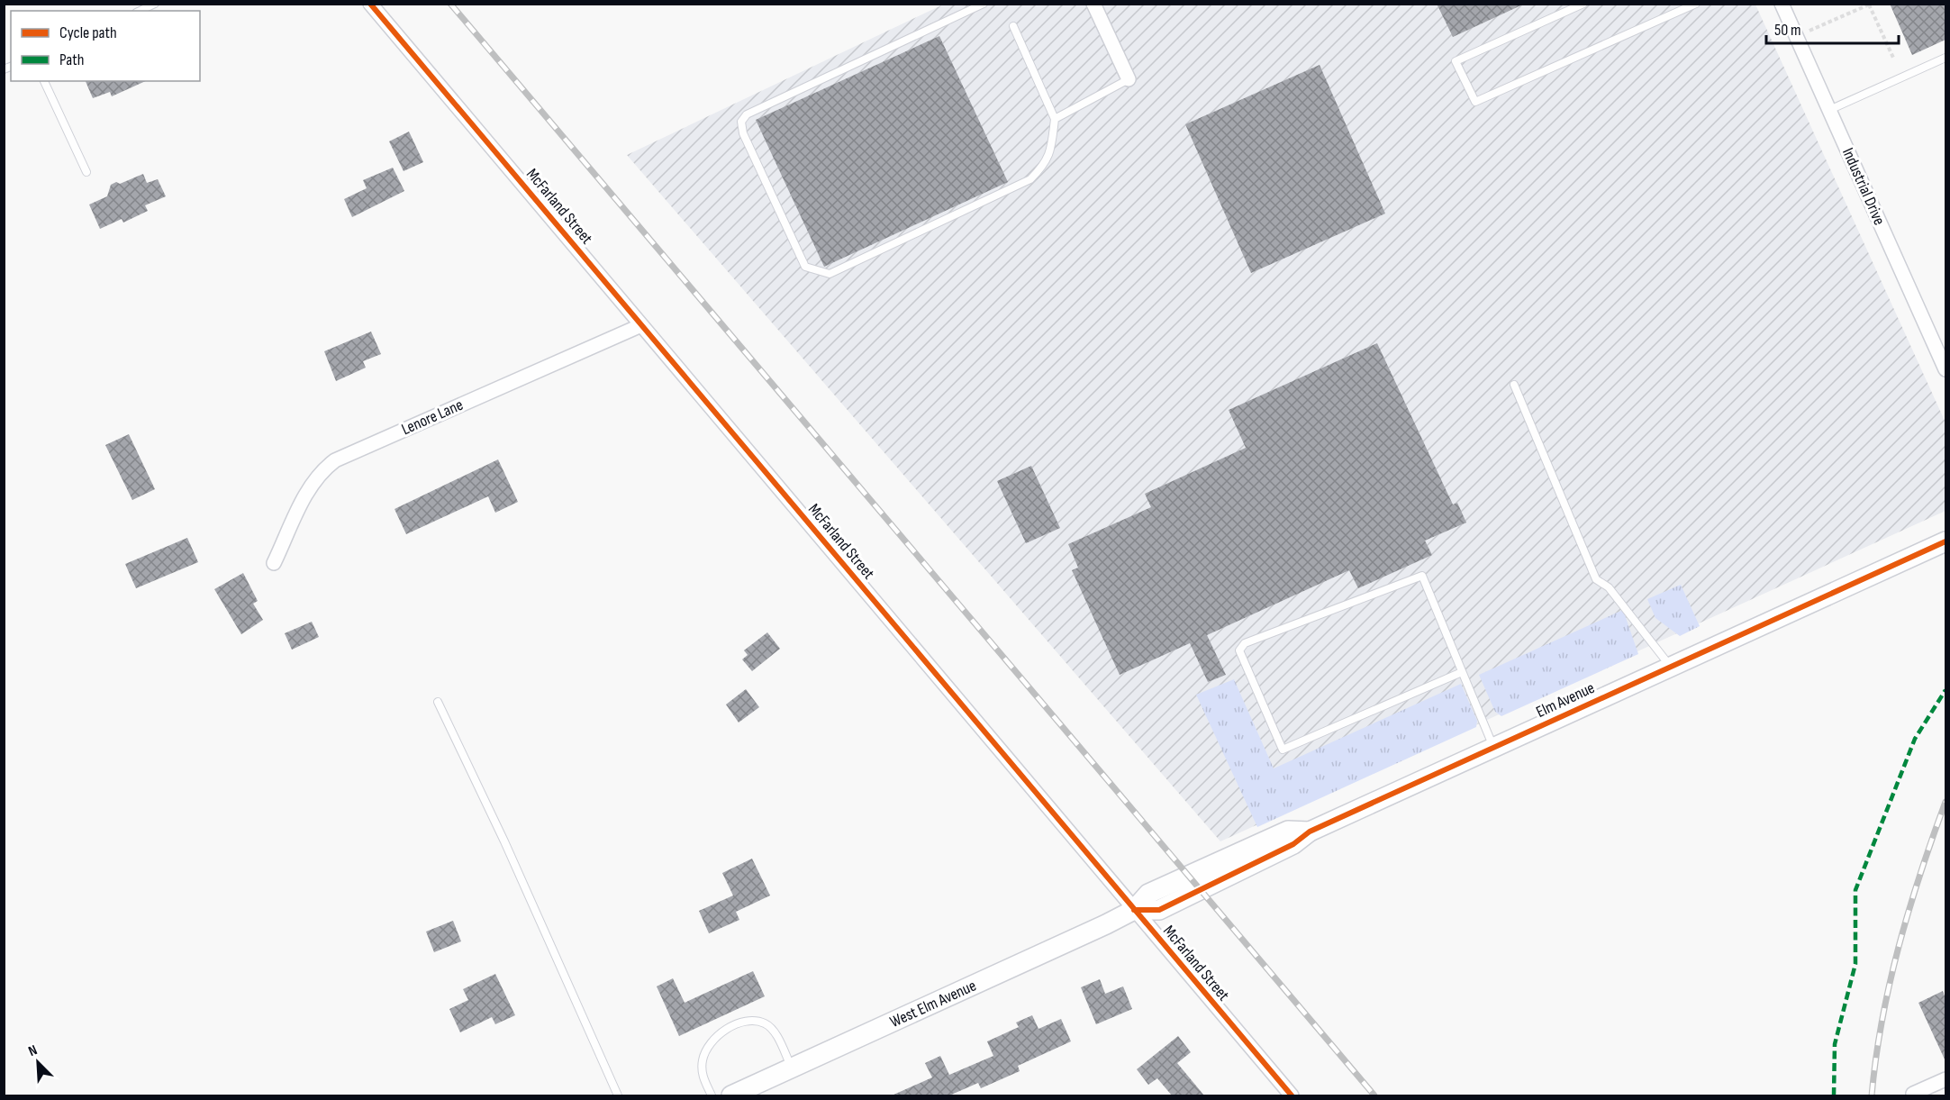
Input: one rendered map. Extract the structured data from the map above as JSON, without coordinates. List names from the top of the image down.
{
  "streets": {
    "street": [
      "Industrial Drive",
      "McFarland Street",
      "Lenore Lane",
      "Elm Avenue",
      "West Elm Avenue"
    ]
  },
  "crossings": [
    ["McFarland Street", "Lenore Lane"],
    ["McFarland Street", "West Elm Avenue"],
    ["Elm Avenue", "West Elm Avenue"]
  ],
  "legend": ["Cycle path", "Path"],
  "scale_bar": "50 m",
  "north": "top left"
}
